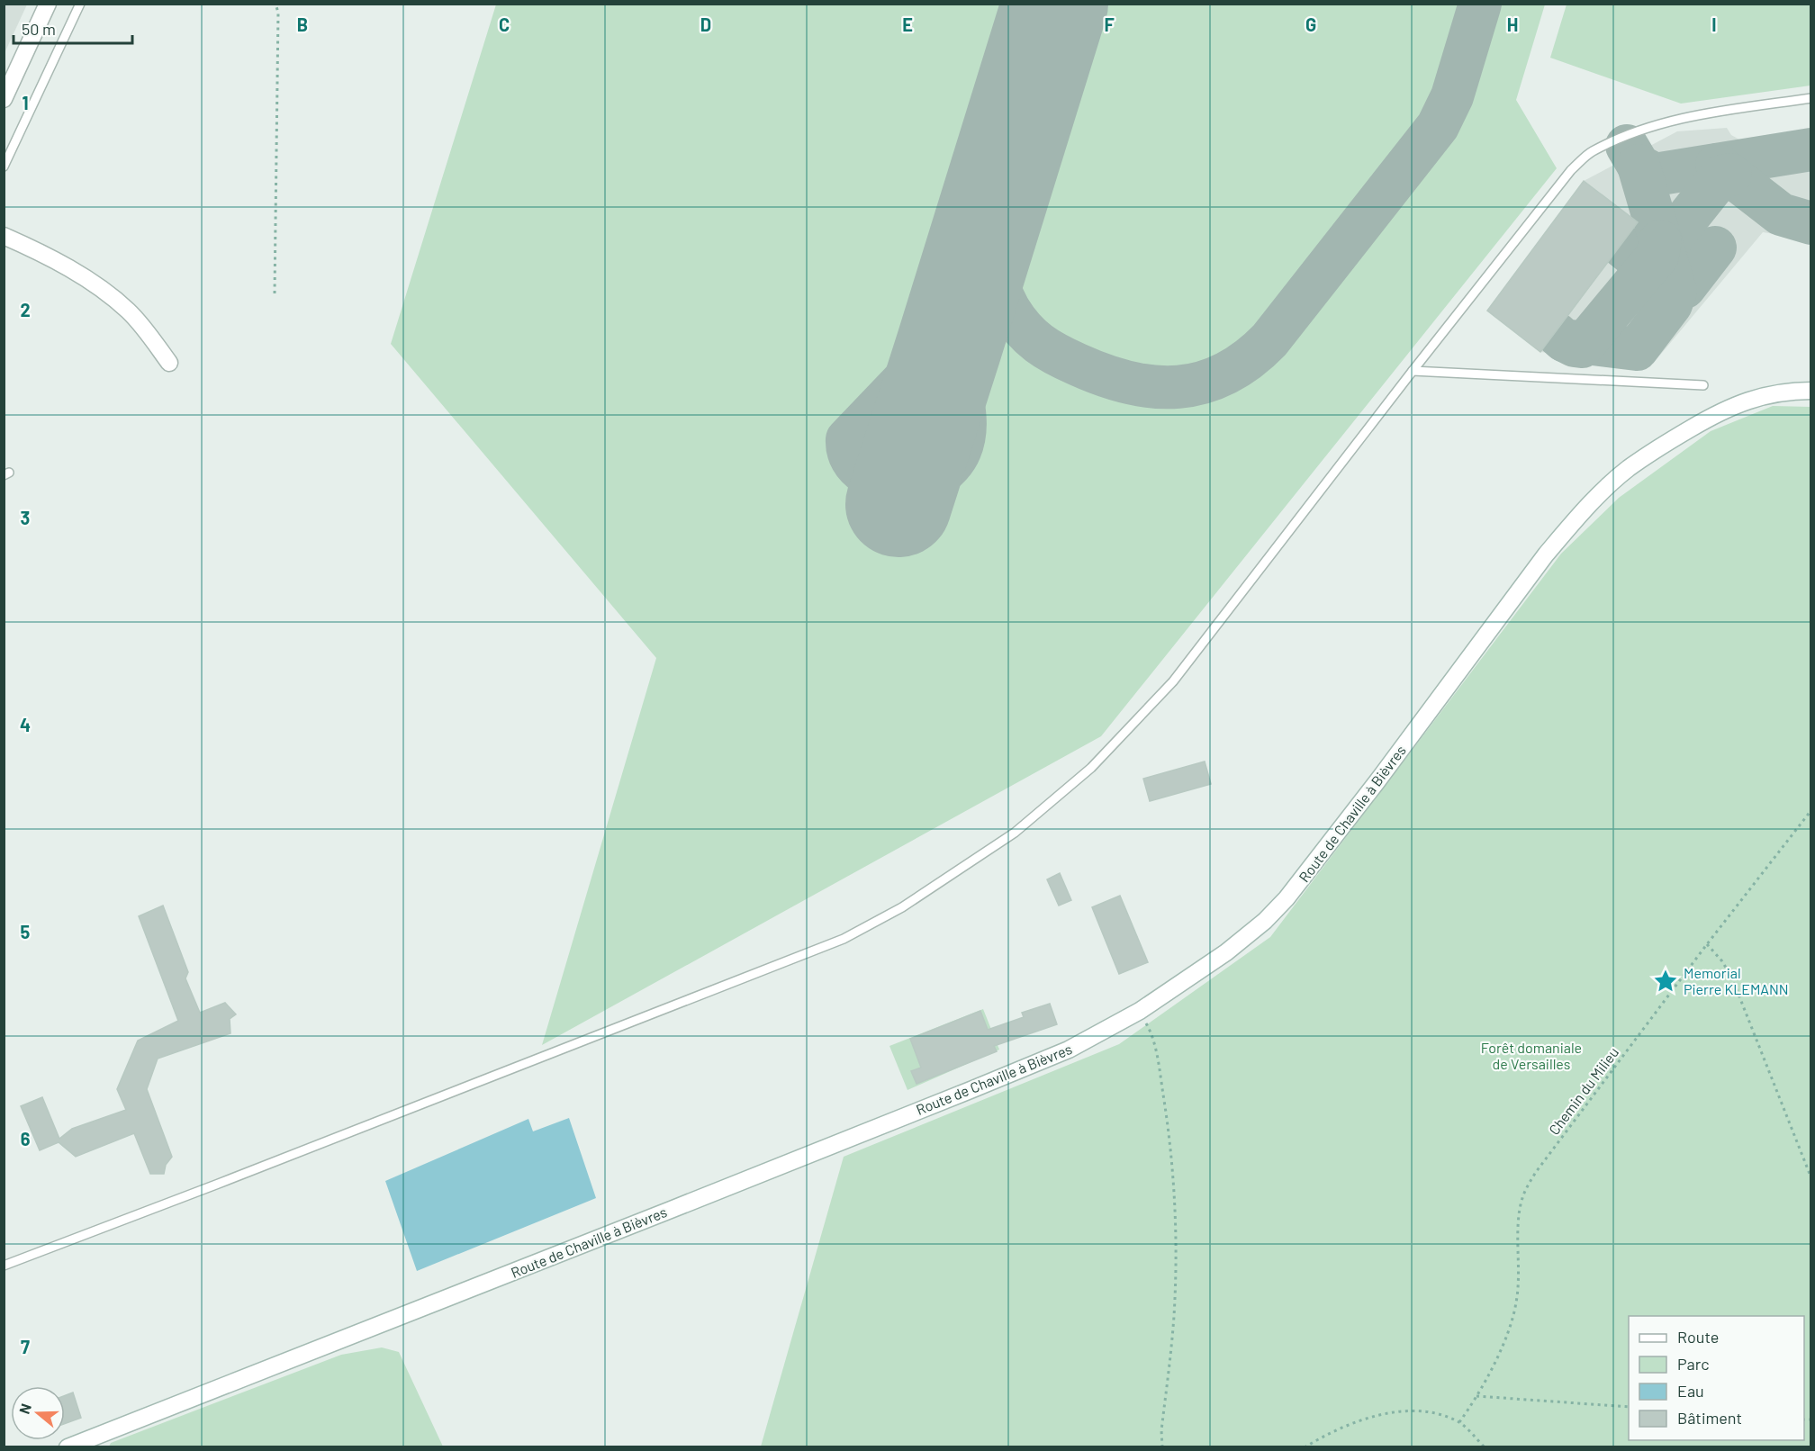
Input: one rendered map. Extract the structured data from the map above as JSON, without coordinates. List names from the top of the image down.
{
  "streets": {
    "main road": ["Route de Chaville à Bièvres"],
    "path": ["Chemin du Milieu"]
  },
  "parks": ["Forêt domaniale de Versailles"],
  "places": {
    "place": ["Memorial Pierre KLEMANN"]
  },
  "legend": [
    "Route",
    "Parc",
    "Eau",
    "Bâtiment"
  ],
  "scale_bar": "50 m",
  "north": "left",
  "grid": {
    "columns": [
      "B",
      "C",
      "D",
      "E",
      "F",
      "G",
      "H",
      "I"
    ],
    "rows": [
      "1",
      "2",
      "3",
      "4",
      "5",
      "6",
      "7"
    ]
  }
}
